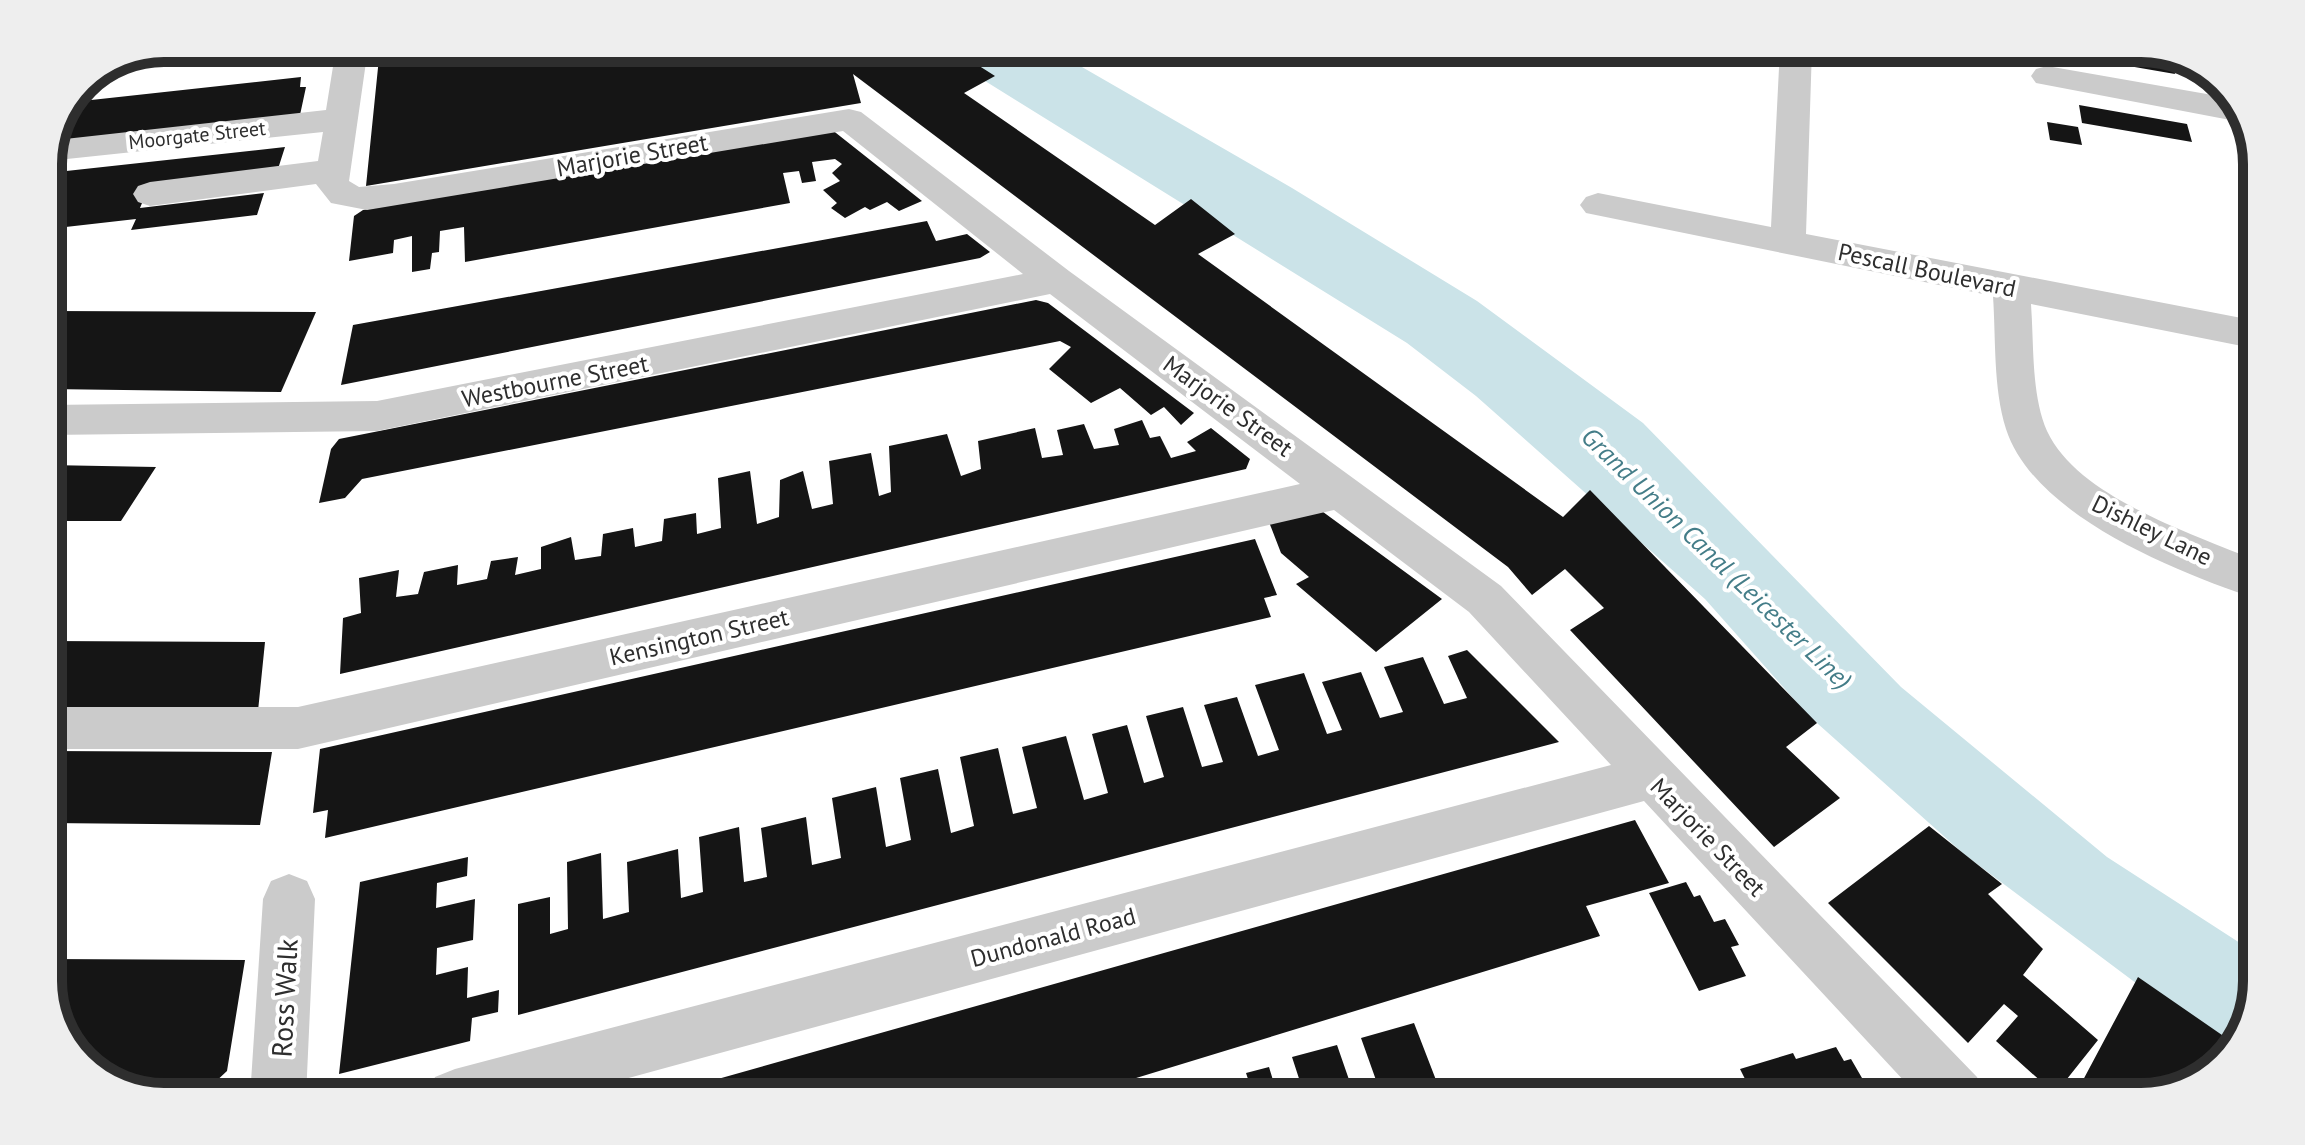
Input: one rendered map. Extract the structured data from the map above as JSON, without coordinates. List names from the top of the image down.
{
  "streets": {
    "street": [
      "Moorgate Street",
      "Marjorie Street",
      "Pescall Boulevard",
      "Westbourne Street",
      "Dishley Lane",
      "Kensington Street",
      "Dundonald Road",
      "Ross Walk"
    ]
  },
  "crossings": [
    ["Marjorie Street", "Westbourne Street"],
    ["Marjorie Street", "Kensington Street"],
    ["Marjorie Street", "Dundonald Road"],
    ["Pescall Boulevard", "Dishley Lane"]
  ],
  "water": ["Grand Union Canal (Leicester Line)"]
}
